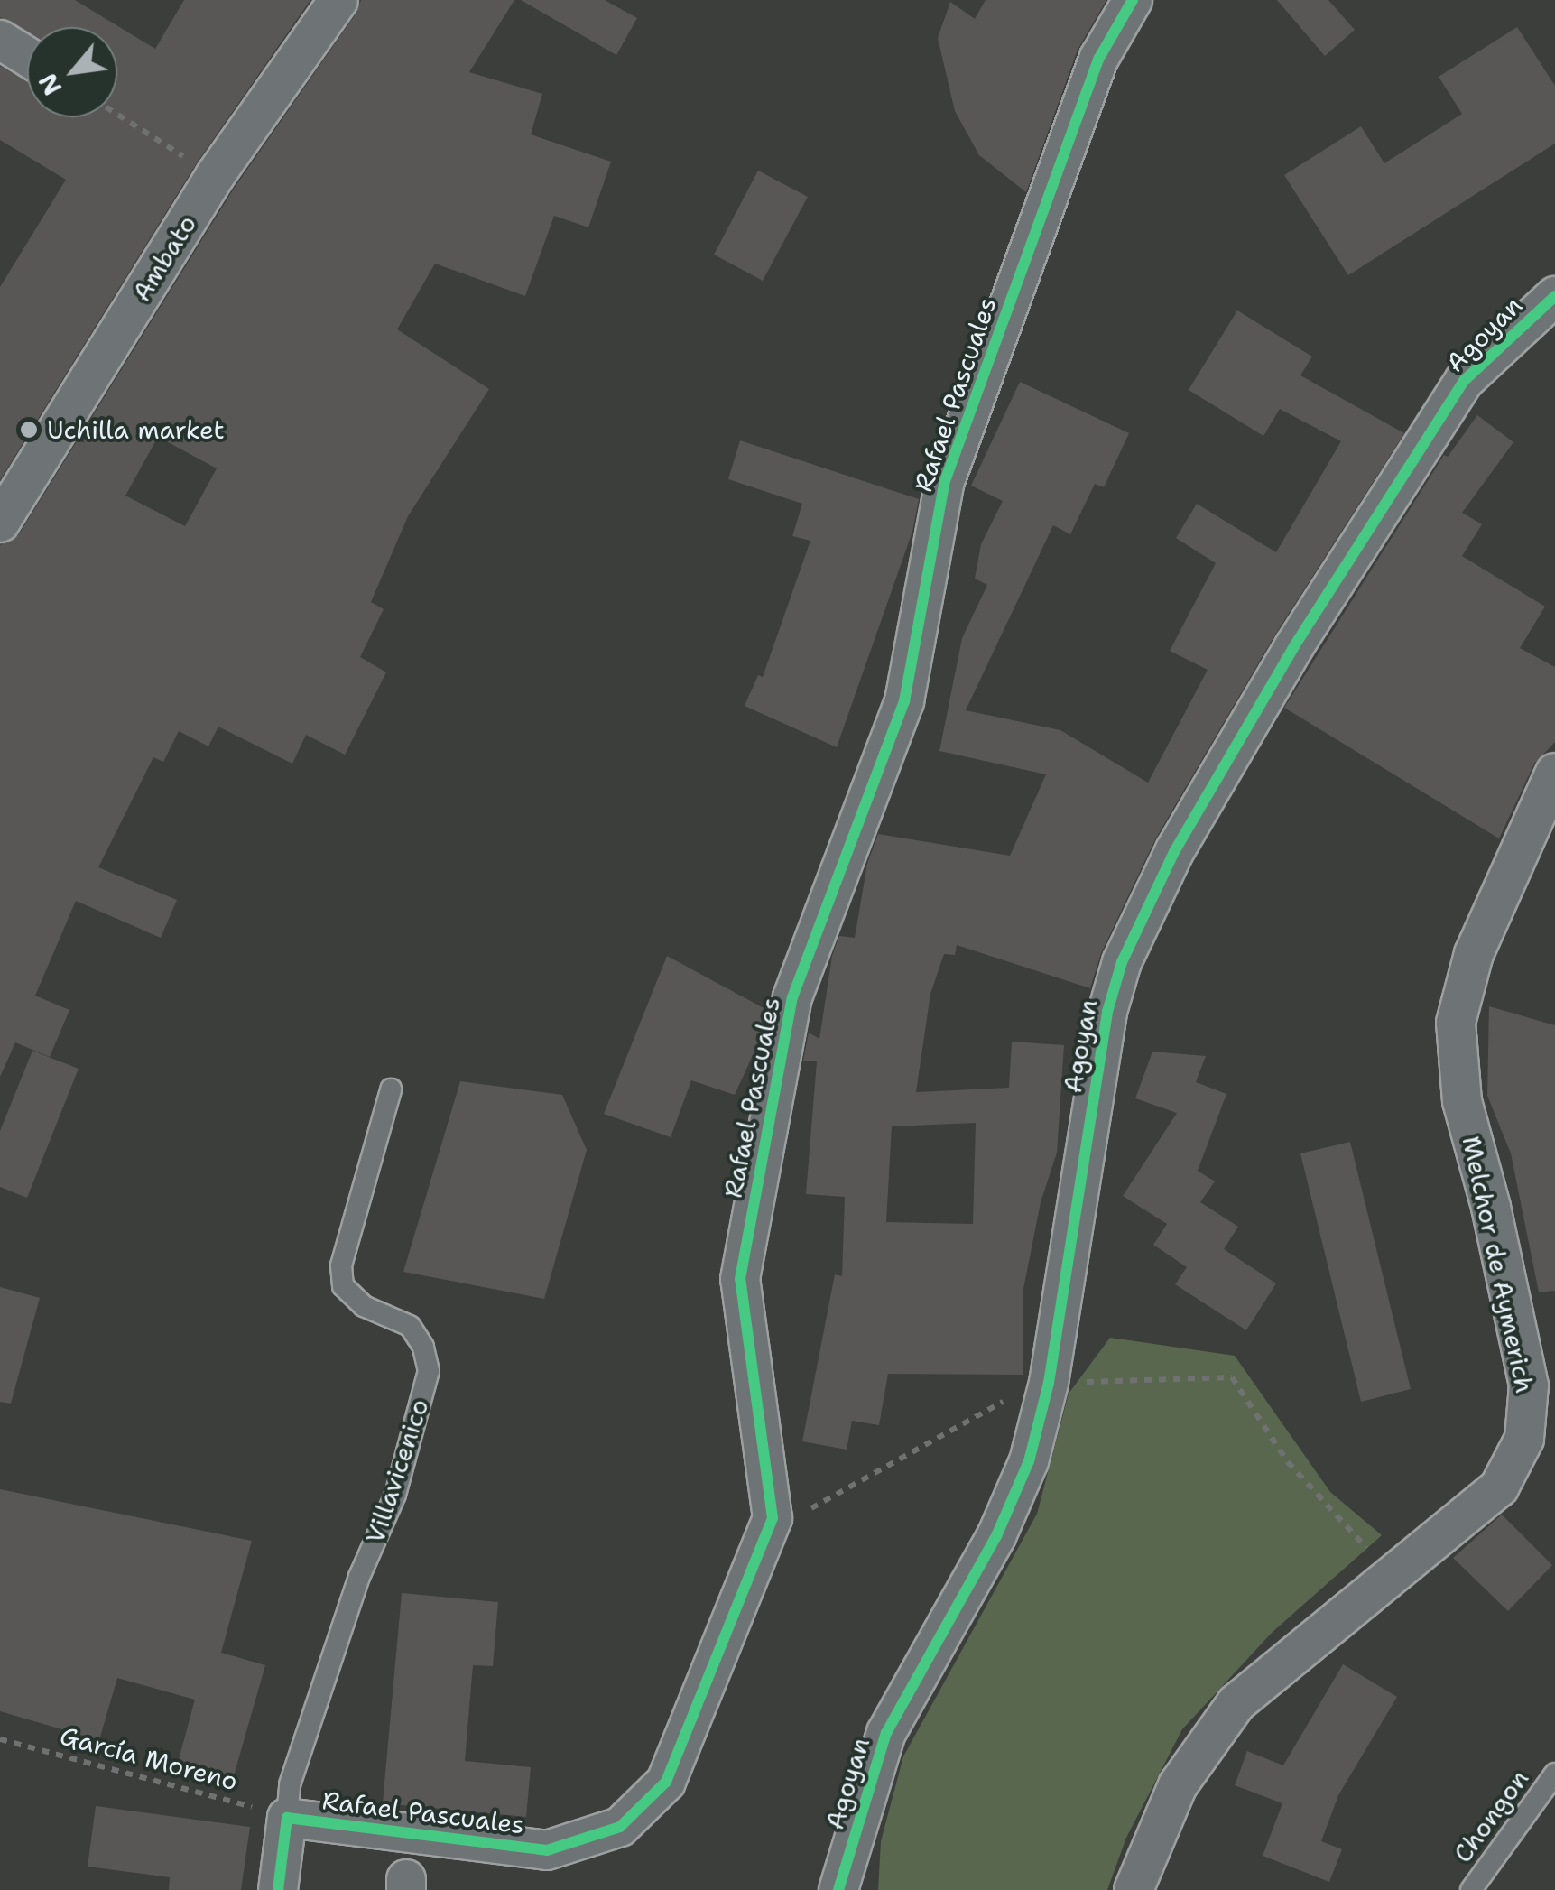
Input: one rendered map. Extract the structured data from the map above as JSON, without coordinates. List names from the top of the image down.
{
  "streets": {
    "street": [
      "Ambato",
      "Agoyan",
      "Rafael Pascuales",
      "Melchor de Aymerich",
      "Villavicenico"
    ],
    "lane": ["Chongon"],
    "path": ["García Moreno"]
  },
  "crossings": [
    ["Rafael Pascuales", "Villavicenico"],
    ["Rafael Pascuales", "García Moreno"],
    ["Villavicenico", "García Moreno"]
  ],
  "places": ["Uchilla market"],
  "north": "bottom left"
}
